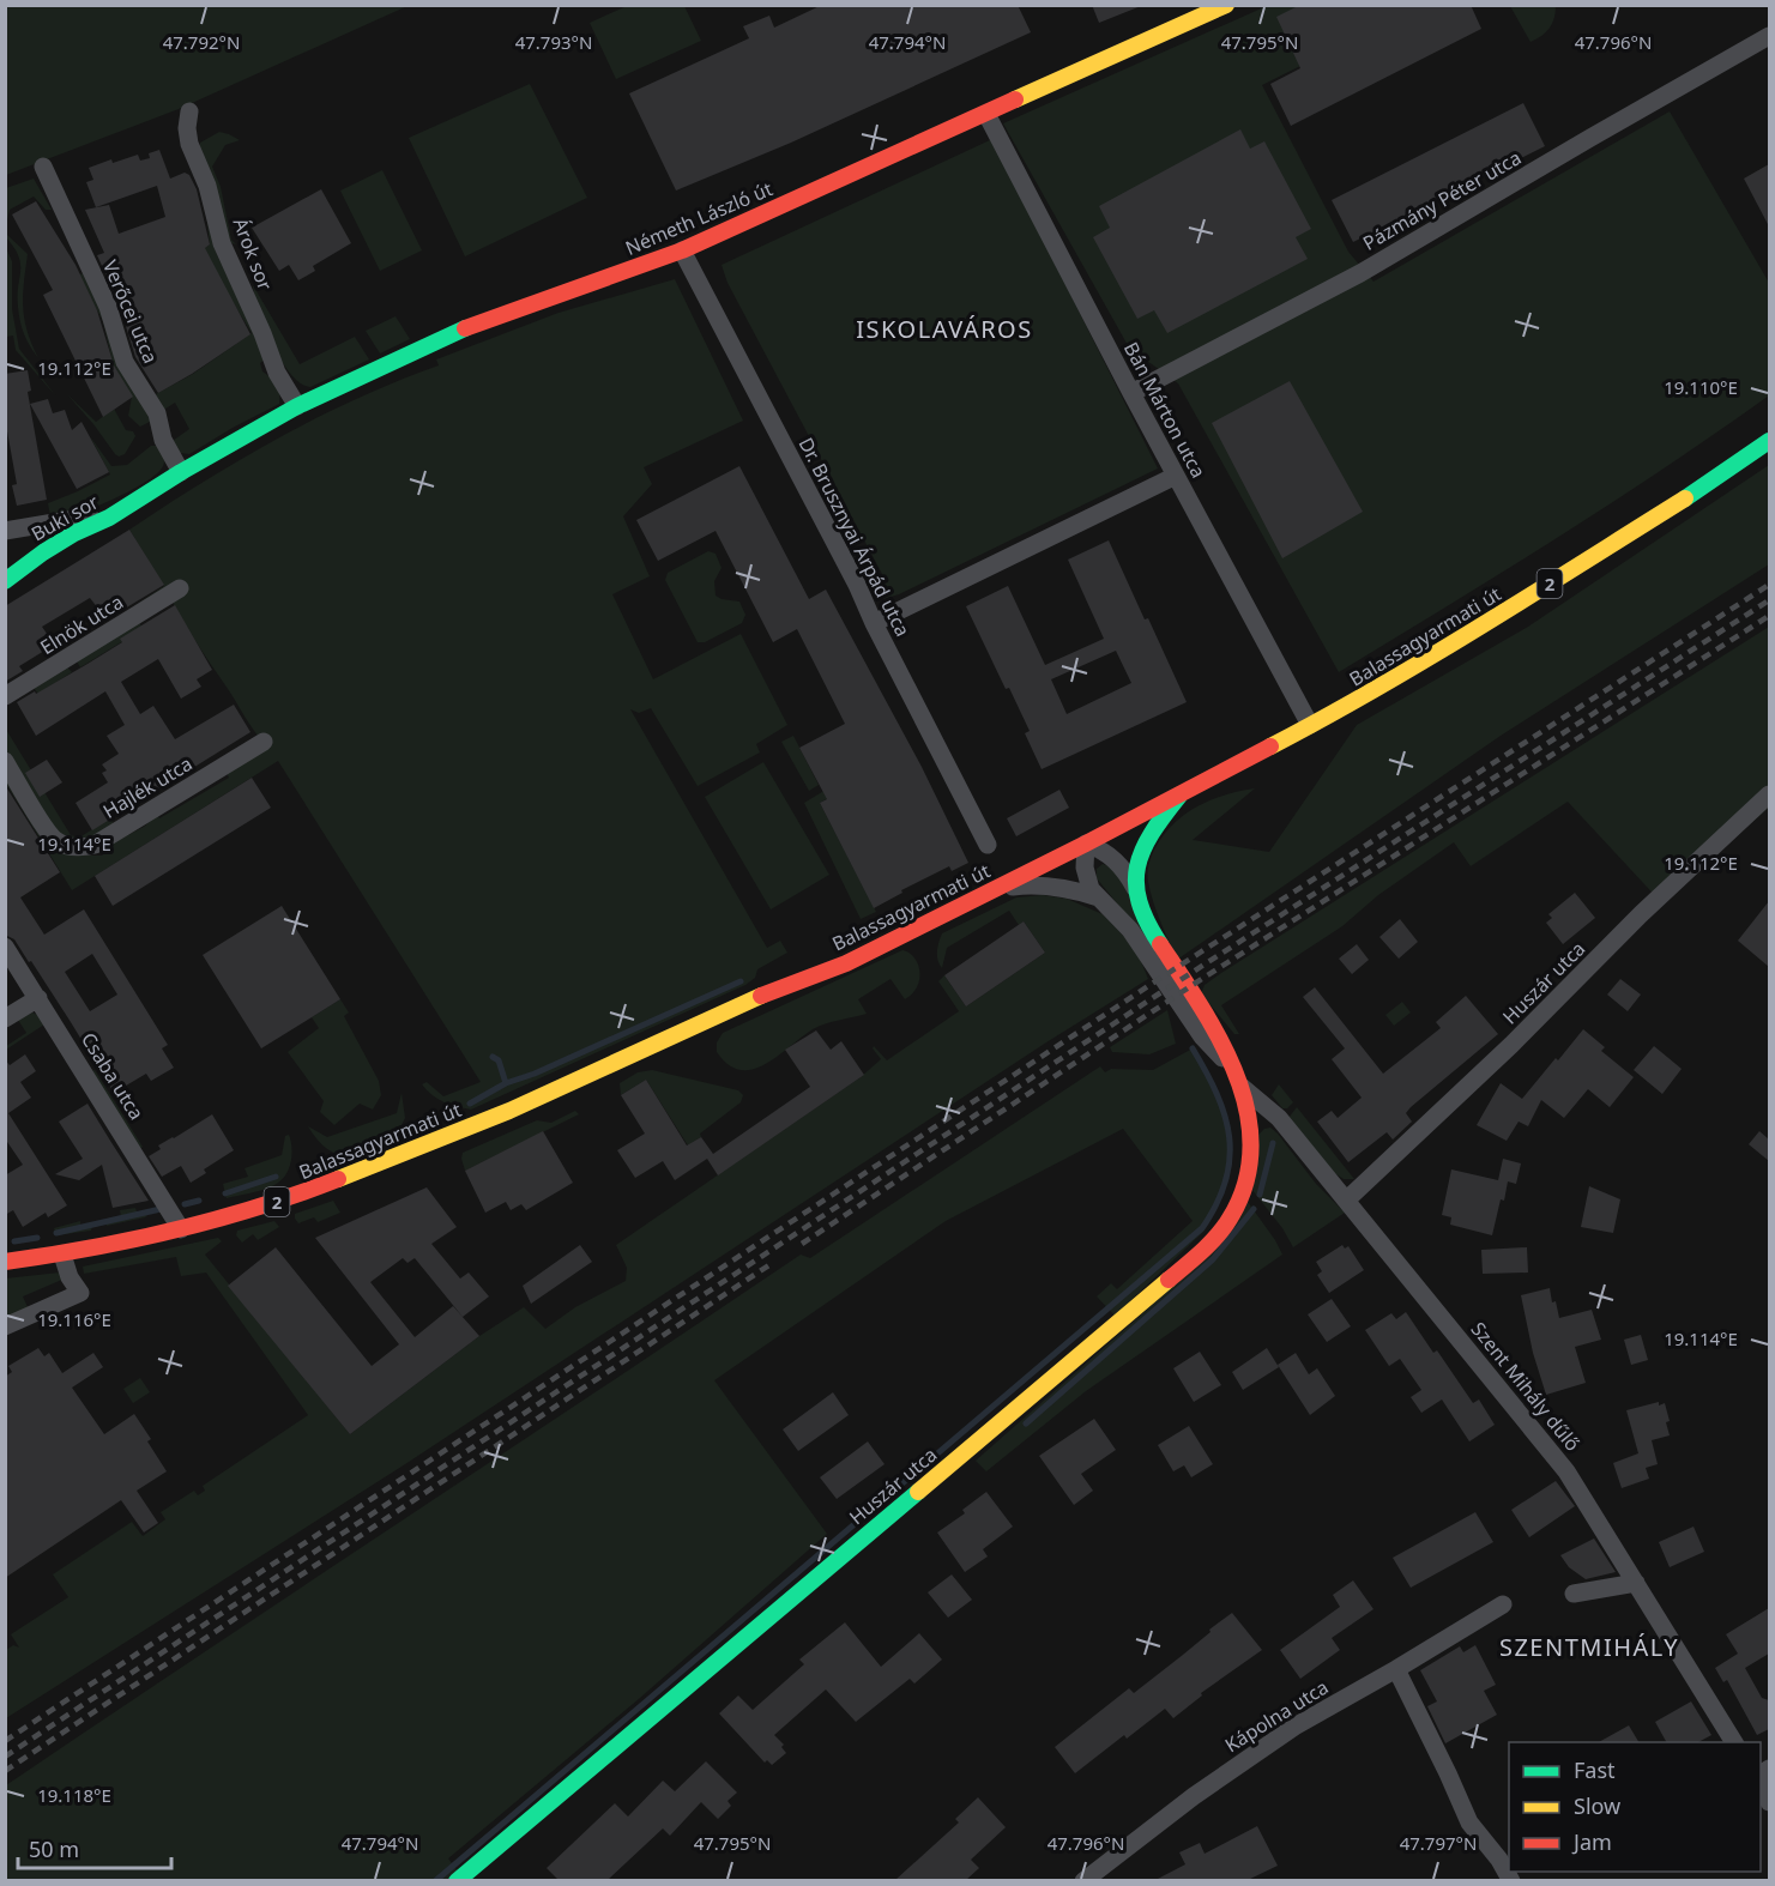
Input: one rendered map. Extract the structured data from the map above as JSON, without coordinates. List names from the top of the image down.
{
  "streets": {
    "street": [
      "Pázmány Péter utca",
      "Németh László út",
      "Árok sor",
      "Verőcei utca",
      "Bán Márton utca",
      "Buki sor",
      "Dr. Brusznyai Árpád utca",
      "2",
      "Elnök utca",
      "Balassagyarmati út",
      "Hajlék utca",
      "Huszár utca",
      "Csaba utca",
      "Szent Mihály dűlő",
      "Kápolna utca"
    ]
  },
  "crossings": [
    ["Pázmány Péter utca", "Bán Márton utca"],
    ["Németh László út", "Árok sor"],
    ["Németh László út", "Verőcei utca"],
    ["Németh László út", "Bán Márton utca"],
    ["Németh László út", "Buki sor"],
    ["Németh László út", "Dr. Brusznyai Árpád utca"],
    ["Verőcei utca", "Buki sor"],
    ["Bán Márton utca", "Balassagyarmati út"],
    ["Balassagyarmati út", "Huszár utca"],
    ["Balassagyarmati út", "Csaba utca"],
    ["Huszár utca", "Szent Mihály dűlő"]
  ],
  "districts": ["ISKOLAVÁROS", "SZENTMIHÁLY"],
  "legend": ["Fast", "Slow", "Jam"],
  "scale_bar": "50 m",
  "coordinates": [
    "47.792°N",
    "47.793°N",
    "47.794°N",
    "47.795°N",
    "47.796°N",
    "19.112°E",
    "19.110°E",
    "19.114°E",
    "19.116°E",
    "19.118°E",
    "47.797°N"
  ]
}
